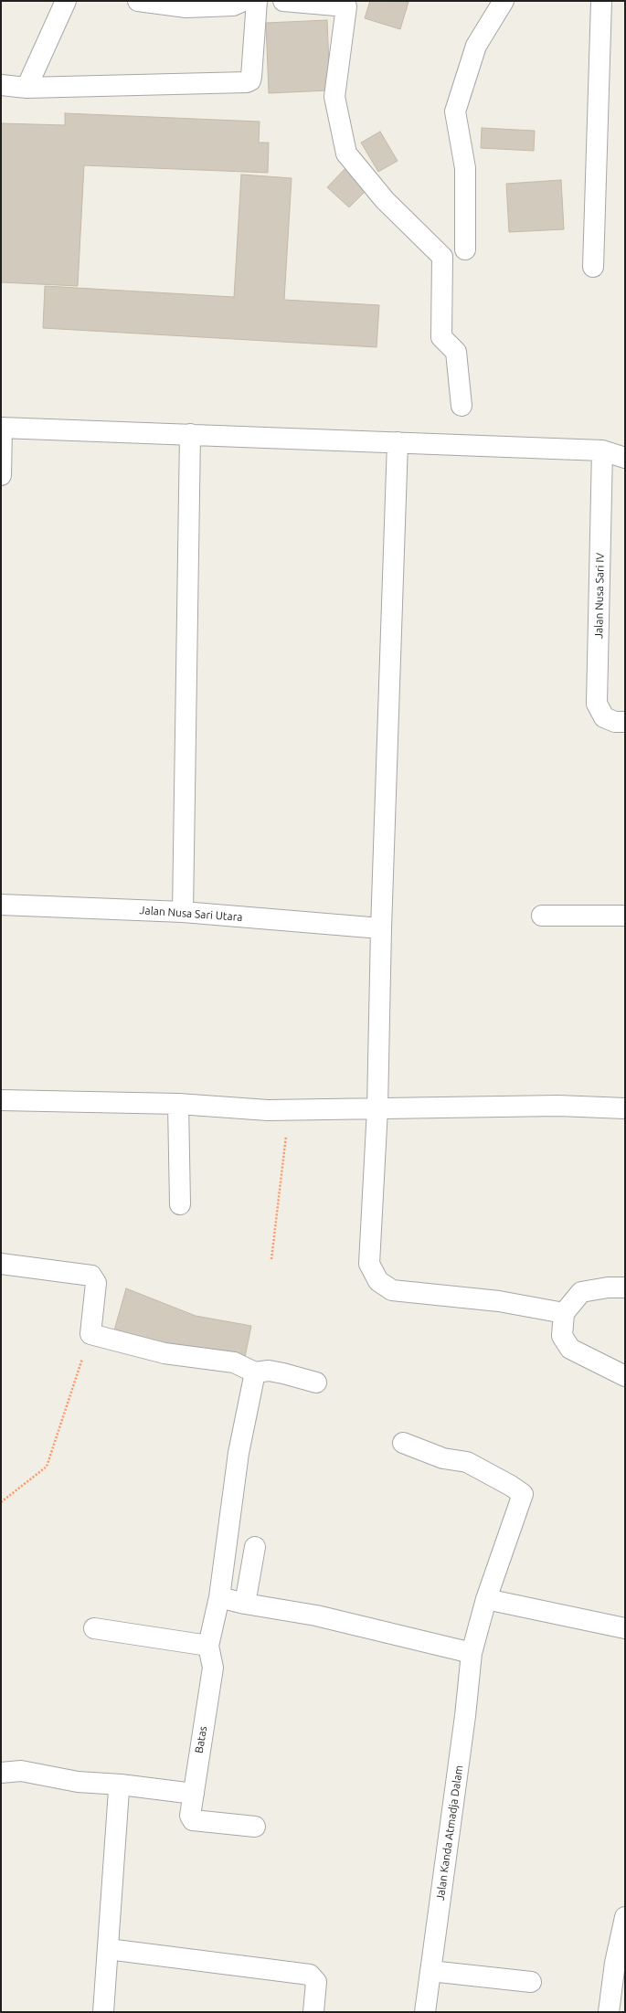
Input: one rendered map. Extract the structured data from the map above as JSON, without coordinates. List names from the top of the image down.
{
  "streets": {
    "street": [
      "Jalan Nusa Sari IV",
      "Jalan Nusa Sari Utara",
      "Batas",
      "Jalan Kanda Atmadja Dalam"
    ]
  }
}
